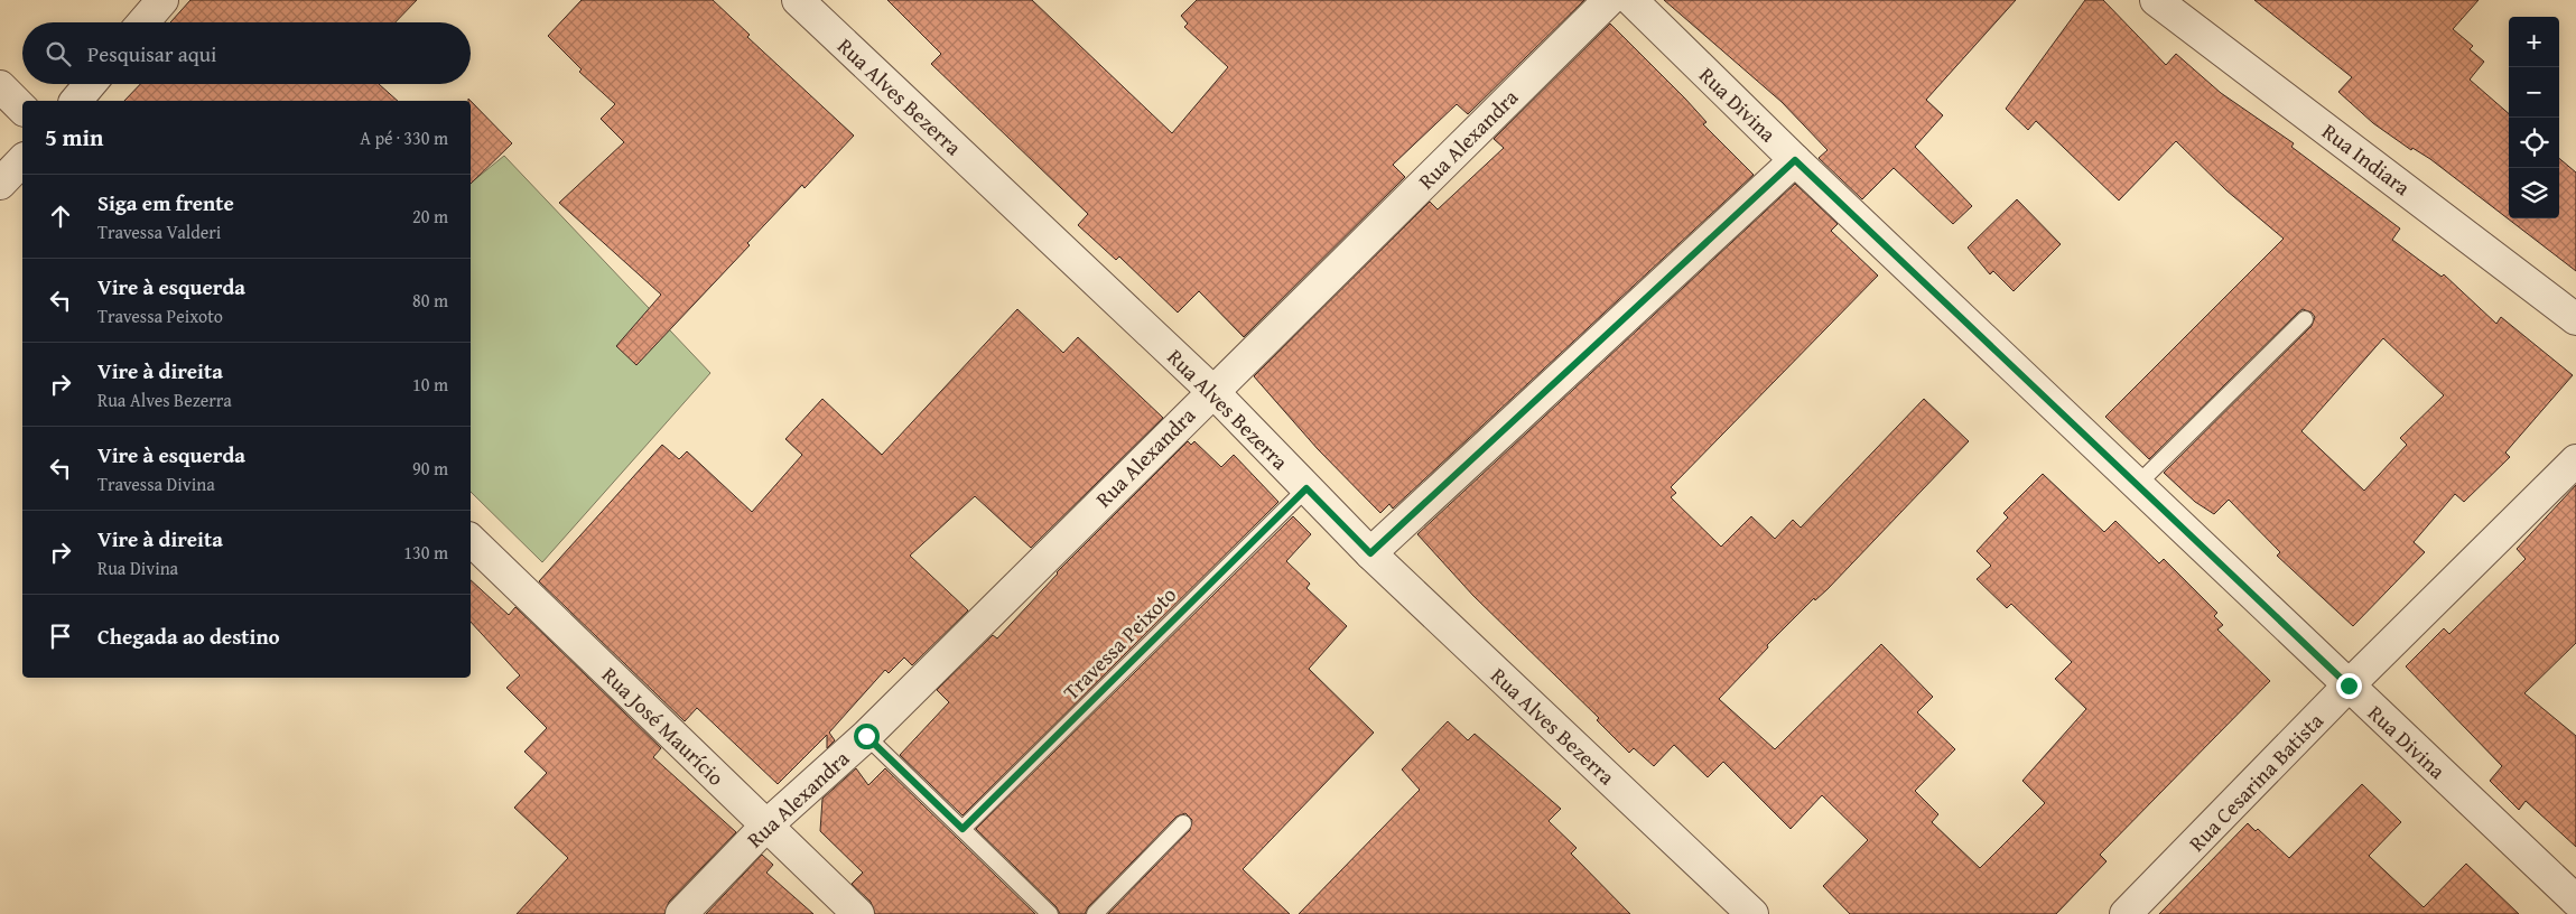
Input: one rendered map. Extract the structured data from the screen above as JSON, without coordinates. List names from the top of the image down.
{
  "streets": {
    "street": [
      "Rua Alves Bezerra",
      "Rua Divina",
      "Rua Alexandra",
      "Rua Indiara",
      "Rua José Maurício",
      "Rua Cesarina Batista"
    ],
    "lane": ["Travessa Peixoto"]
  },
  "crossings": [
    ["Rua Alves Bezerra", "Rua Alexandra"],
    ["Rua Alves Bezerra", "Travessa Peixoto"],
    ["Rua Divina", "Rua Cesarina Batista"],
    ["Rua Alexandra", "Rua José Maurício"]
  ],
  "page": {
    "map_buttons": ["+", "−"],
    "search": "Pesquisar aqui",
    "heading": ["5 min", "A pé · 330 m"],
    "list": [
      ["Siga em frente", "Travessa Valderi", "20 m"],
      ["Vire à esquerda", "Travessa Peixoto", "80 m"],
      ["Vire à direita", "Rua Alves Bezerra", "10 m"],
      ["Vire à esquerda", "Travessa Divina", "90 m"],
      ["Vire à direita", "Rua Divina", "130 m"],
      "Chegada ao destino"
    ]
  }
}
